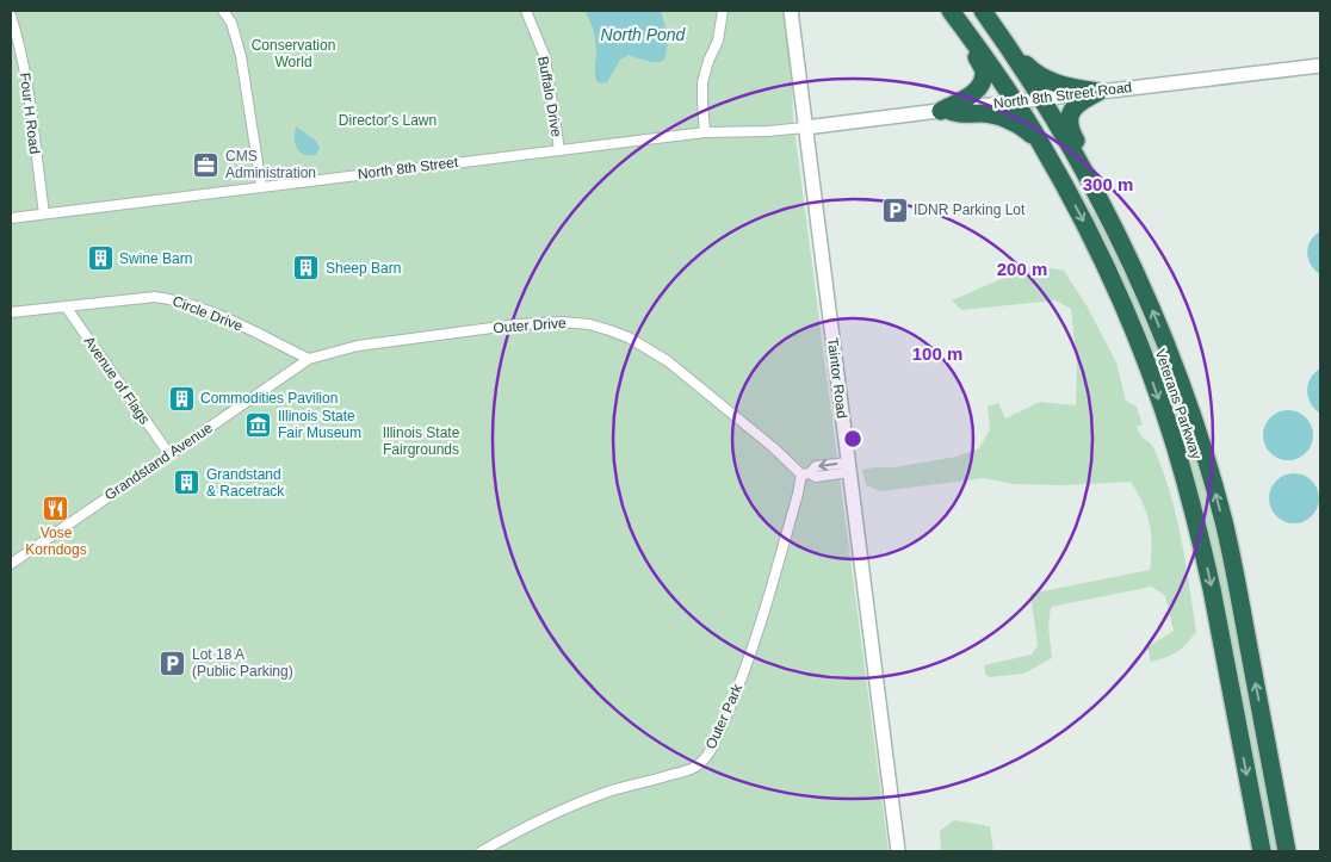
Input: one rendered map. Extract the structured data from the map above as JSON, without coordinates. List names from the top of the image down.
{
  "streets": {
    "highway": ["Veterans Parkway"],
    "main road": ["North 8th Street Road", "Taintor Road"],
    "street": [
      "Buffalo Drive",
      "Four H Road",
      "North 8th Street",
      "Circle Drive",
      "Outer Drive",
      "Avenue of Flags",
      "Grandstand Avenue",
      "Outer Park"
    ]
  },
  "crossings": [
    ["North 8th Street Road", "North 8th Street"],
    ["North 8th Street Road", "Taintor Road"],
    ["North 8th Street Road", "Veterans Parkway"],
    ["Buffalo Drive", "North 8th Street"],
    ["Four H Road", "North 8th Street"],
    ["North 8th Street", "Taintor Road"],
    ["Circle Drive", "Outer Drive"],
    ["Circle Drive", "Avenue of Flags"],
    ["Circle Drive", "Grandstand Avenue"],
    ["Outer Drive", "Grandstand Avenue"],
    ["Outer Drive", "Outer Park"],
    ["Avenue of Flags", "Grandstand Avenue"]
  ],
  "water": ["North Pond"],
  "parks": ["Conservation World", "Director's Lawn", "Illinois State Fairgrounds"],
  "places": {
    "office": ["CMS Administration"],
    "parking": ["IDNR Parking Lot", "Lot 18 A (Public Parking)"],
    "building": [
      "Swine Barn",
      "Sheep Barn",
      "Commodities Pavilion",
      "Grandstand & Racetrack"
    ],
    "museum": ["Illinois State Fair Museum"],
    "restaurant": ["Vose Korndogs"]
  },
  "rings": ["300 m", "200 m", "100 m"]
}
